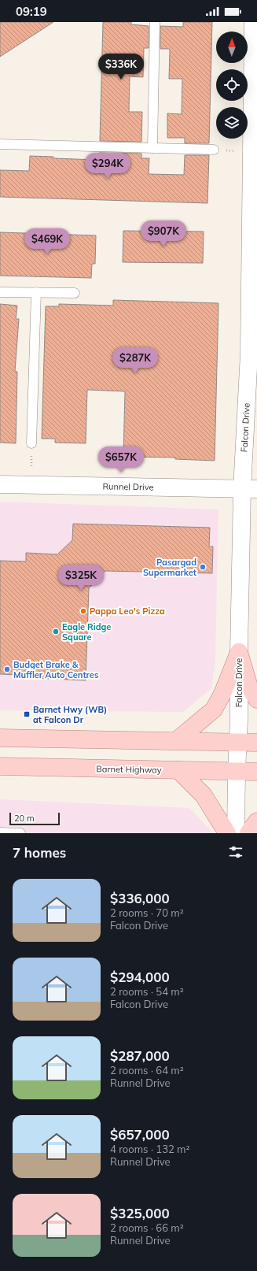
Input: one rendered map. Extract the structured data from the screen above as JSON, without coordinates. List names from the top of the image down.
{
  "streets": {
    "main road": ["Barnet Highway"],
    "street": ["Falcon Drive", "Runnel Drive"]
  },
  "crossings": [
    ["Falcon Drive", "Runnel Drive"],
    ["Falcon Drive", "Barnet Highway"]
  ],
  "places": {
    "other": [
      "Pasargad Supermarket",
      "Pappa Leo's Pizza",
      "Eagle Ridge Square",
      "Budget Brake & Muffler Auto Centres"
    ],
    "transit": ["Barnet Hwy (WB) at Falcon Dr"]
  },
  "scale_bar": "20 m",
  "north": "top",
  "page": {
    "status": "09:19",
    "price": [
      "$336K",
      "$294K",
      "$907K",
      "$469K",
      "$287K",
      "$657K",
      "$325K"
    ],
    "scale": "20 m",
    "heading": "7 homes",
    "list": [
      {
        "name": "$336,000",
        "note": "2 rooms · 70 m² · Falcon Drive"
      },
      {
        "name": "$294,000",
        "note": "2 rooms · 54 m² · Falcon Drive"
      },
      {
        "name": "$287,000",
        "note": "2 rooms · 64 m² · Runnel Drive"
      },
      {
        "name": "$657,000",
        "note": "4 rooms · 132 m² · Runnel Drive"
      },
      {
        "name": "$325,000",
        "note": "2 rooms · 66 m² · Runnel Drive"
      }
    ]
  }
}
